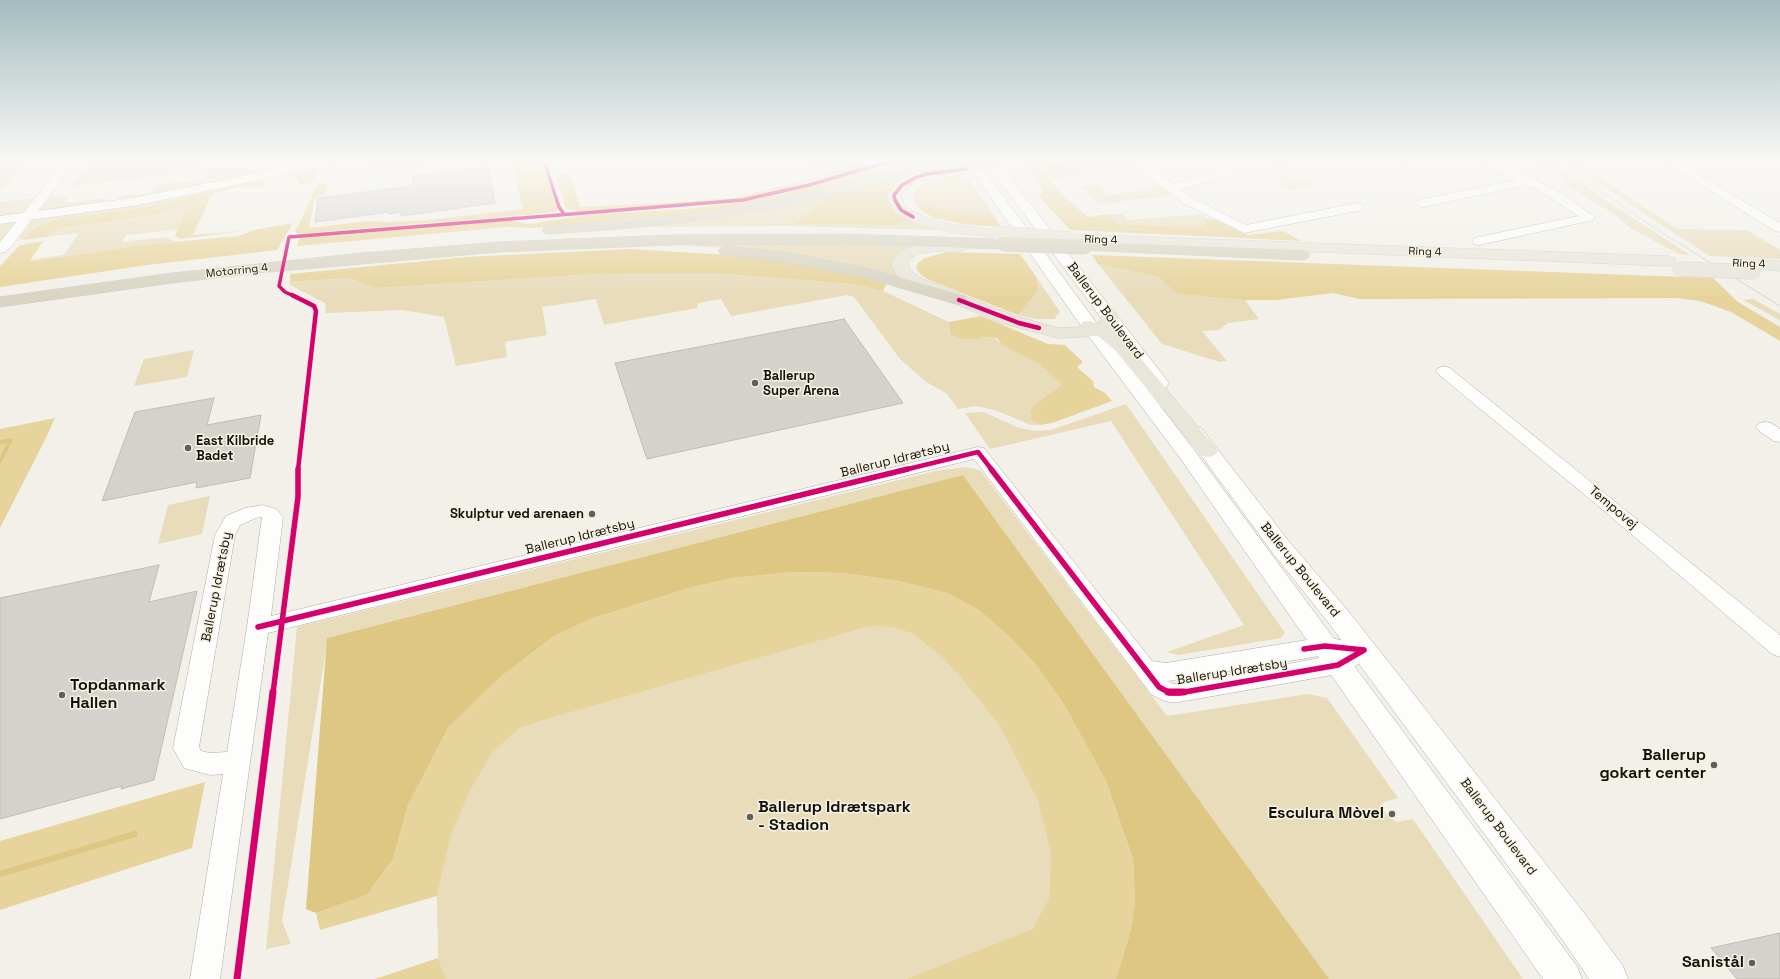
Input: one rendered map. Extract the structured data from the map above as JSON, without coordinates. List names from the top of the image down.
{
  "streets": {
    "highway": ["Motorring 4"],
    "main road": ["Ring 4"],
    "street": ["Ballerup Boulevard", "Ballerup Idrætsby", "Tempovej"]
  },
  "crossings": [
    ["Ballerup Boulevard", "Ballerup Idrætsby"]
  ],
  "places": [
    "Ballerup Super Arena",
    "East Kilbride Badet",
    "Skulptur ved arenaen",
    "Topdanmark Hallen",
    "Ballerup gokart center",
    "Esculura Mòvel",
    "Ballerup Idrætspark - Stadion",
    "Sanistål"
  ]
}
